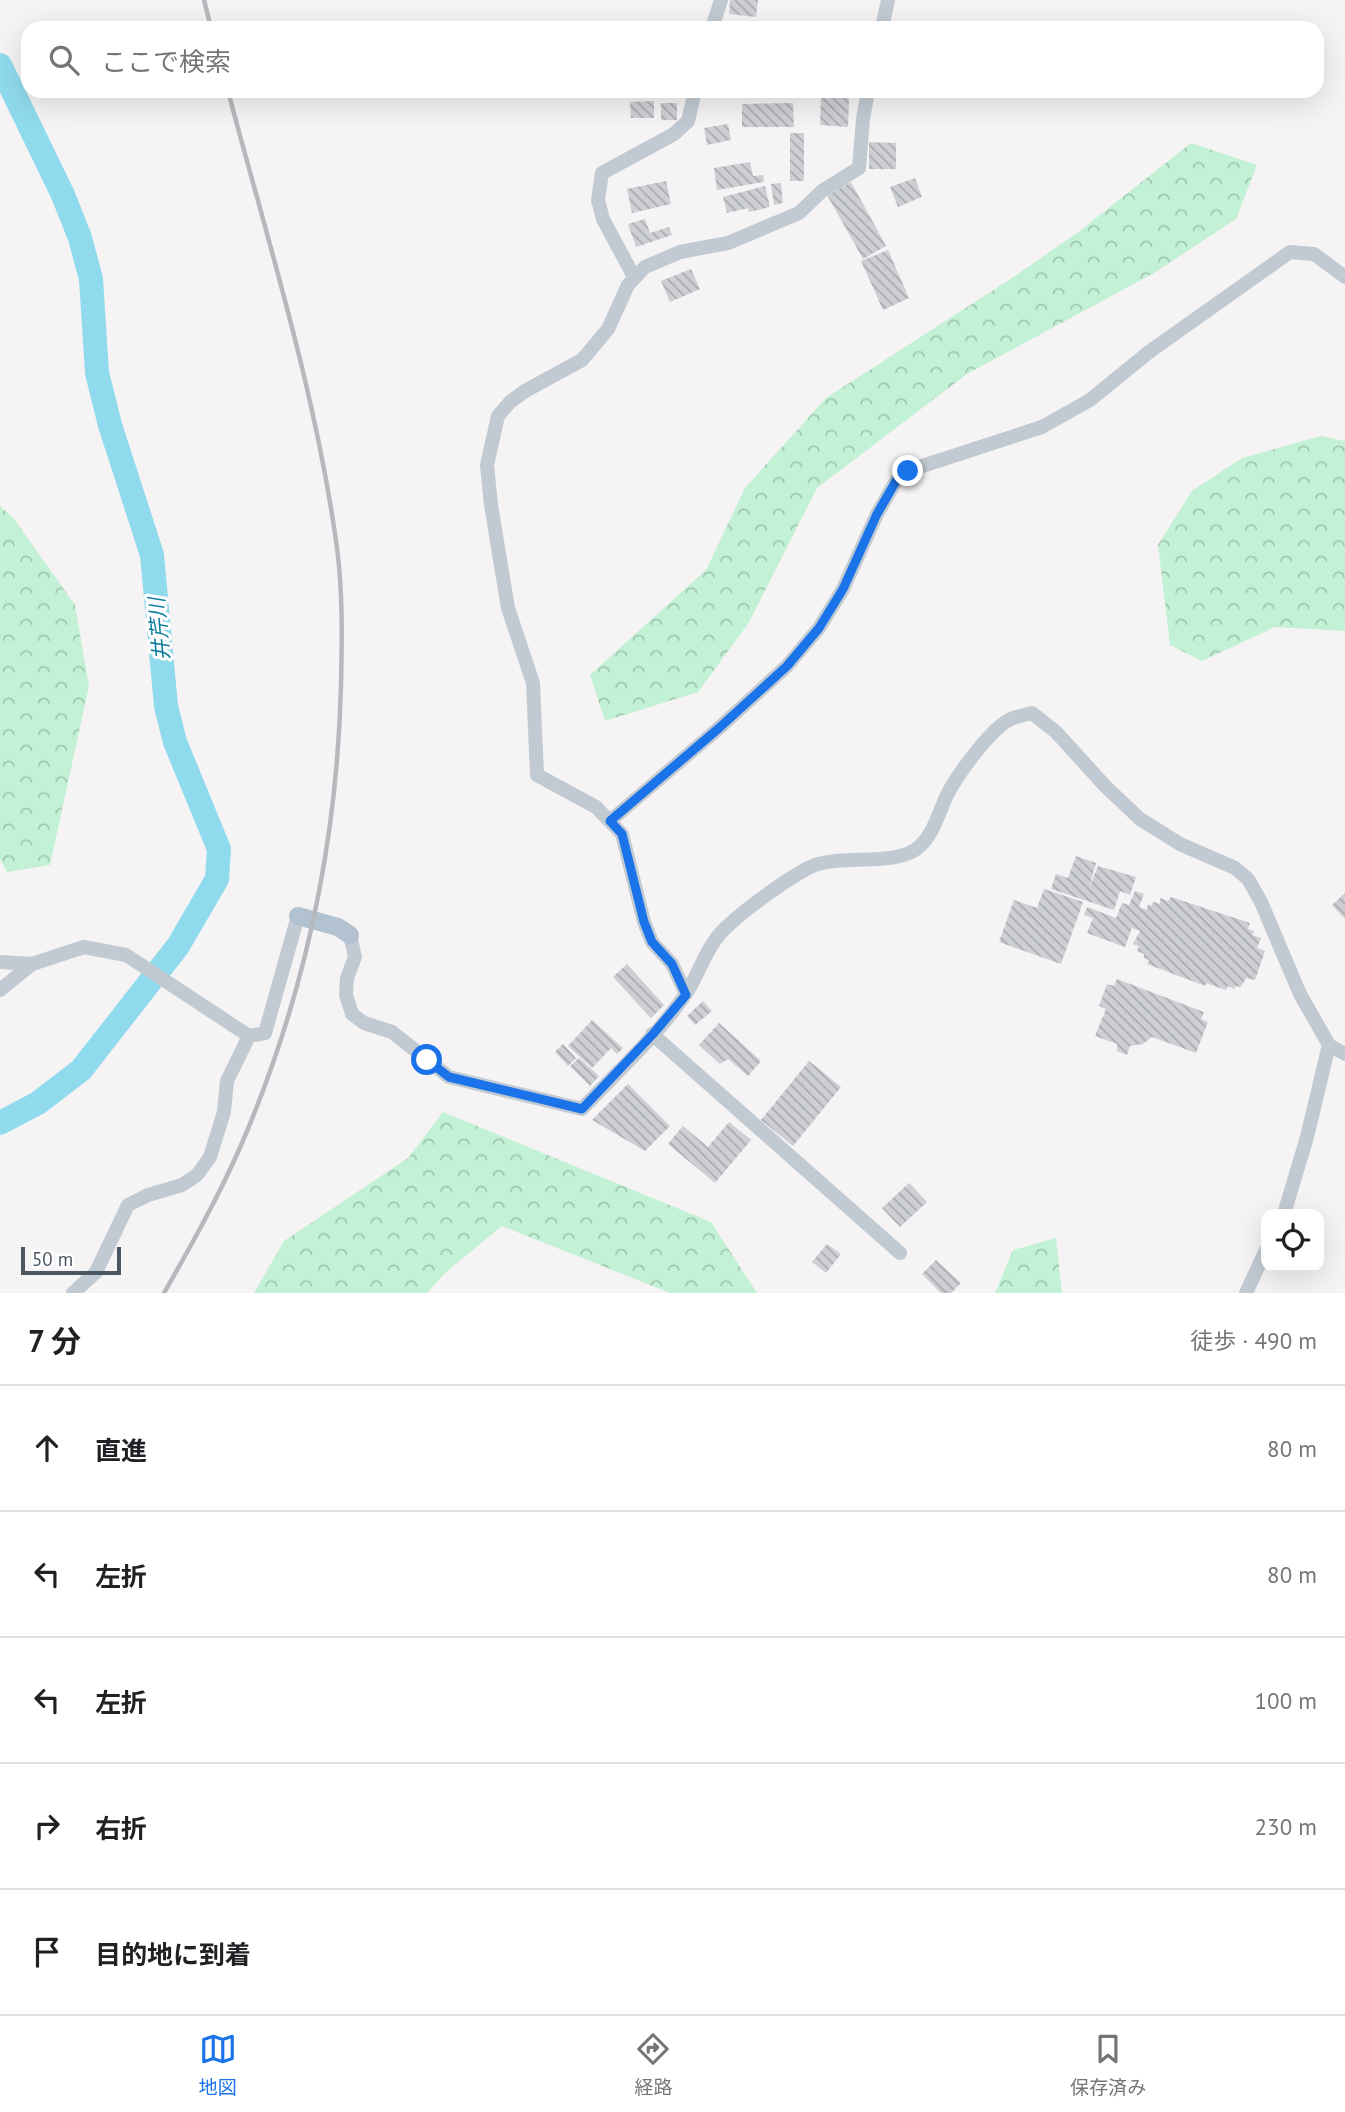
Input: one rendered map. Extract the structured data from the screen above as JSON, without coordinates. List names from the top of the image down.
{
  "water": ["井芹川"],
  "scale_bar": "50 m",
  "page": {
    "search": "ここで検索",
    "scale": "50 m",
    "heading": ["7 分", "徒歩 · 490 m"],
    "list": [
      ["直進", "80 m"],
      ["左折", "80 m"],
      ["左折", "100 m"],
      ["右折", "230 m"],
      "目的地に到着"
    ],
    "nav": ["地図", "経路", "保存済み"]
  }
}
